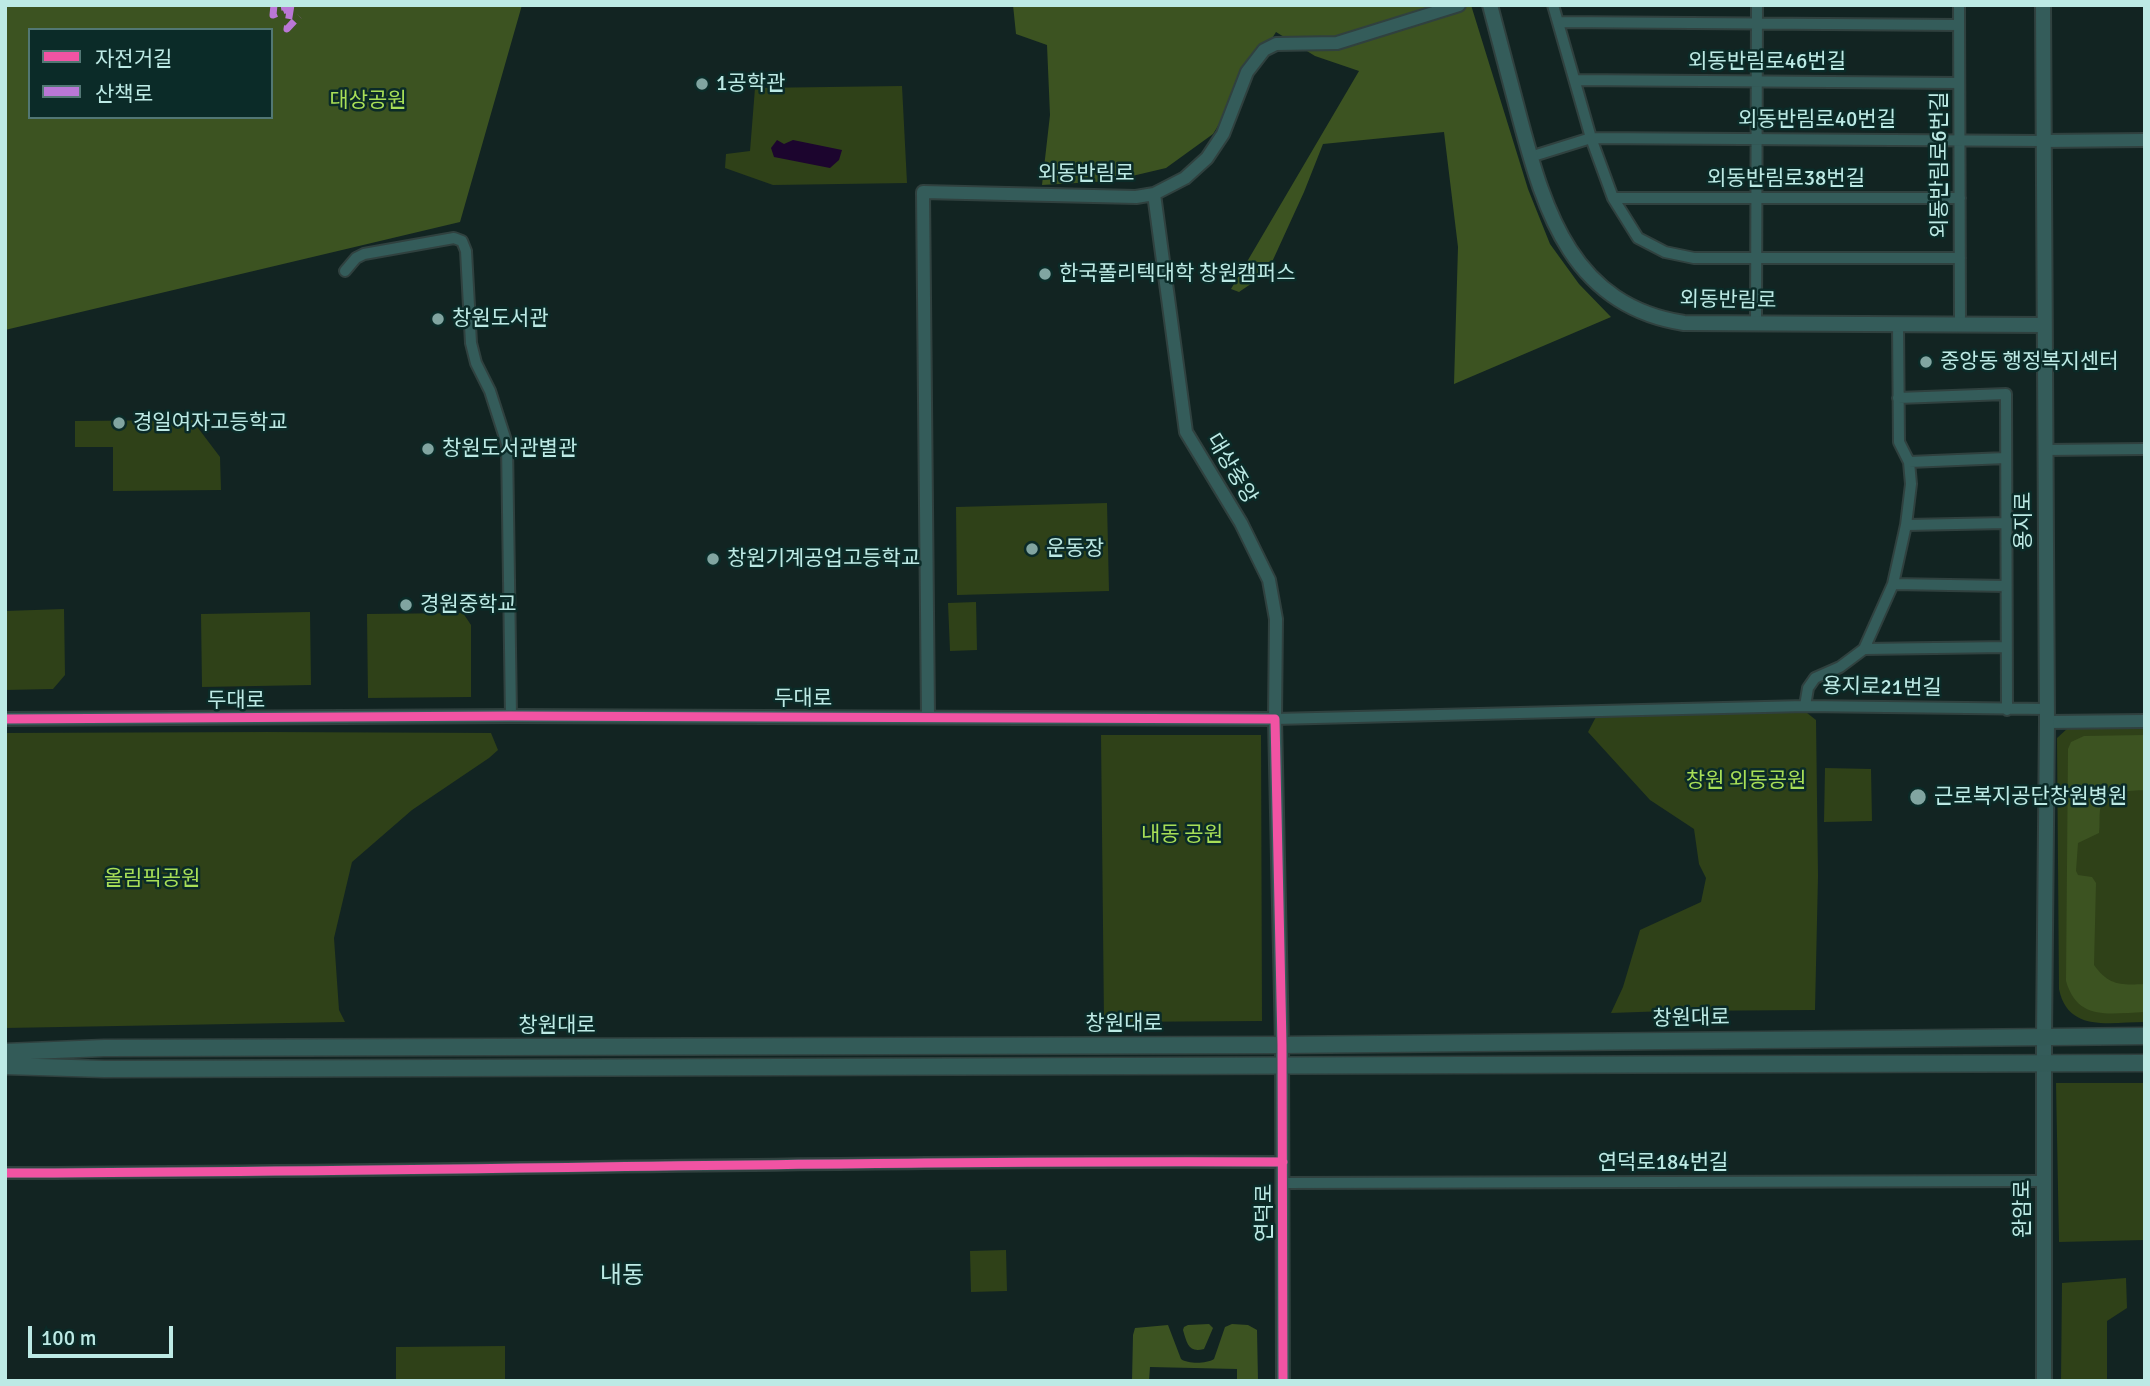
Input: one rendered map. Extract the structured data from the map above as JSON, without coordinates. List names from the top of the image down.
{
  "streets": {
    "main road": [
      "외동반림로",
      "용지로",
      "창원대로",
      "완암로"
    ],
    "street": [
      "외동반림로46번길",
      "외동반림로40번길",
      "외동반림로6번길",
      "외동반림로38번길",
      "대상중앙",
      "용지로21번길",
      "두대로",
      "연덕로184번길",
      "연덕로"
    ]
  },
  "crossings": [
    ["외동반림로46번길", "외동반림로6번길"],
    ["외동반림로40번길", "외동반림로6번길"],
    ["외동반림로40번길", "외동반림로"],
    ["외동반림로40번길", "용지로"],
    ["외동반림로6번길", "외동반림로"],
    ["외동반림로6번길", "외동반림로38번길"],
    ["외동반림로", "대상중앙"],
    ["외동반림로", "용지로"],
    ["외동반림로", "용지로21번길"],
    ["외동반림로", "두대로"],
    ["대상중앙", "두대로"],
    ["용지로", "용지로21번길"],
    ["용지로", "창원대로"],
    ["용지로", "완암로"],
    ["창원대로", "완암로"],
    ["창원대로", "연덕로"],
    ["연덕로184번길", "완암로"],
    ["연덕로184번길", "연덕로"]
  ],
  "districts": ["내동"],
  "parks": [
    "대상공원",
    "창원 외동공원",
    "내동 공원",
    "올림픽공원"
  ],
  "places": [
    "1공학관",
    "한국폴리텍대학 창원캠퍼스",
    "창원도서관",
    "중앙동 행정복지센터",
    "경일여자고등학교",
    "창원도서관별관",
    "운동장",
    "창원기계공업고등학교",
    "경원중학교",
    "근로복지공단창원병원"
  ],
  "legend": ["자전거길", "산책로"],
  "scale_bar": "100 m"
}
